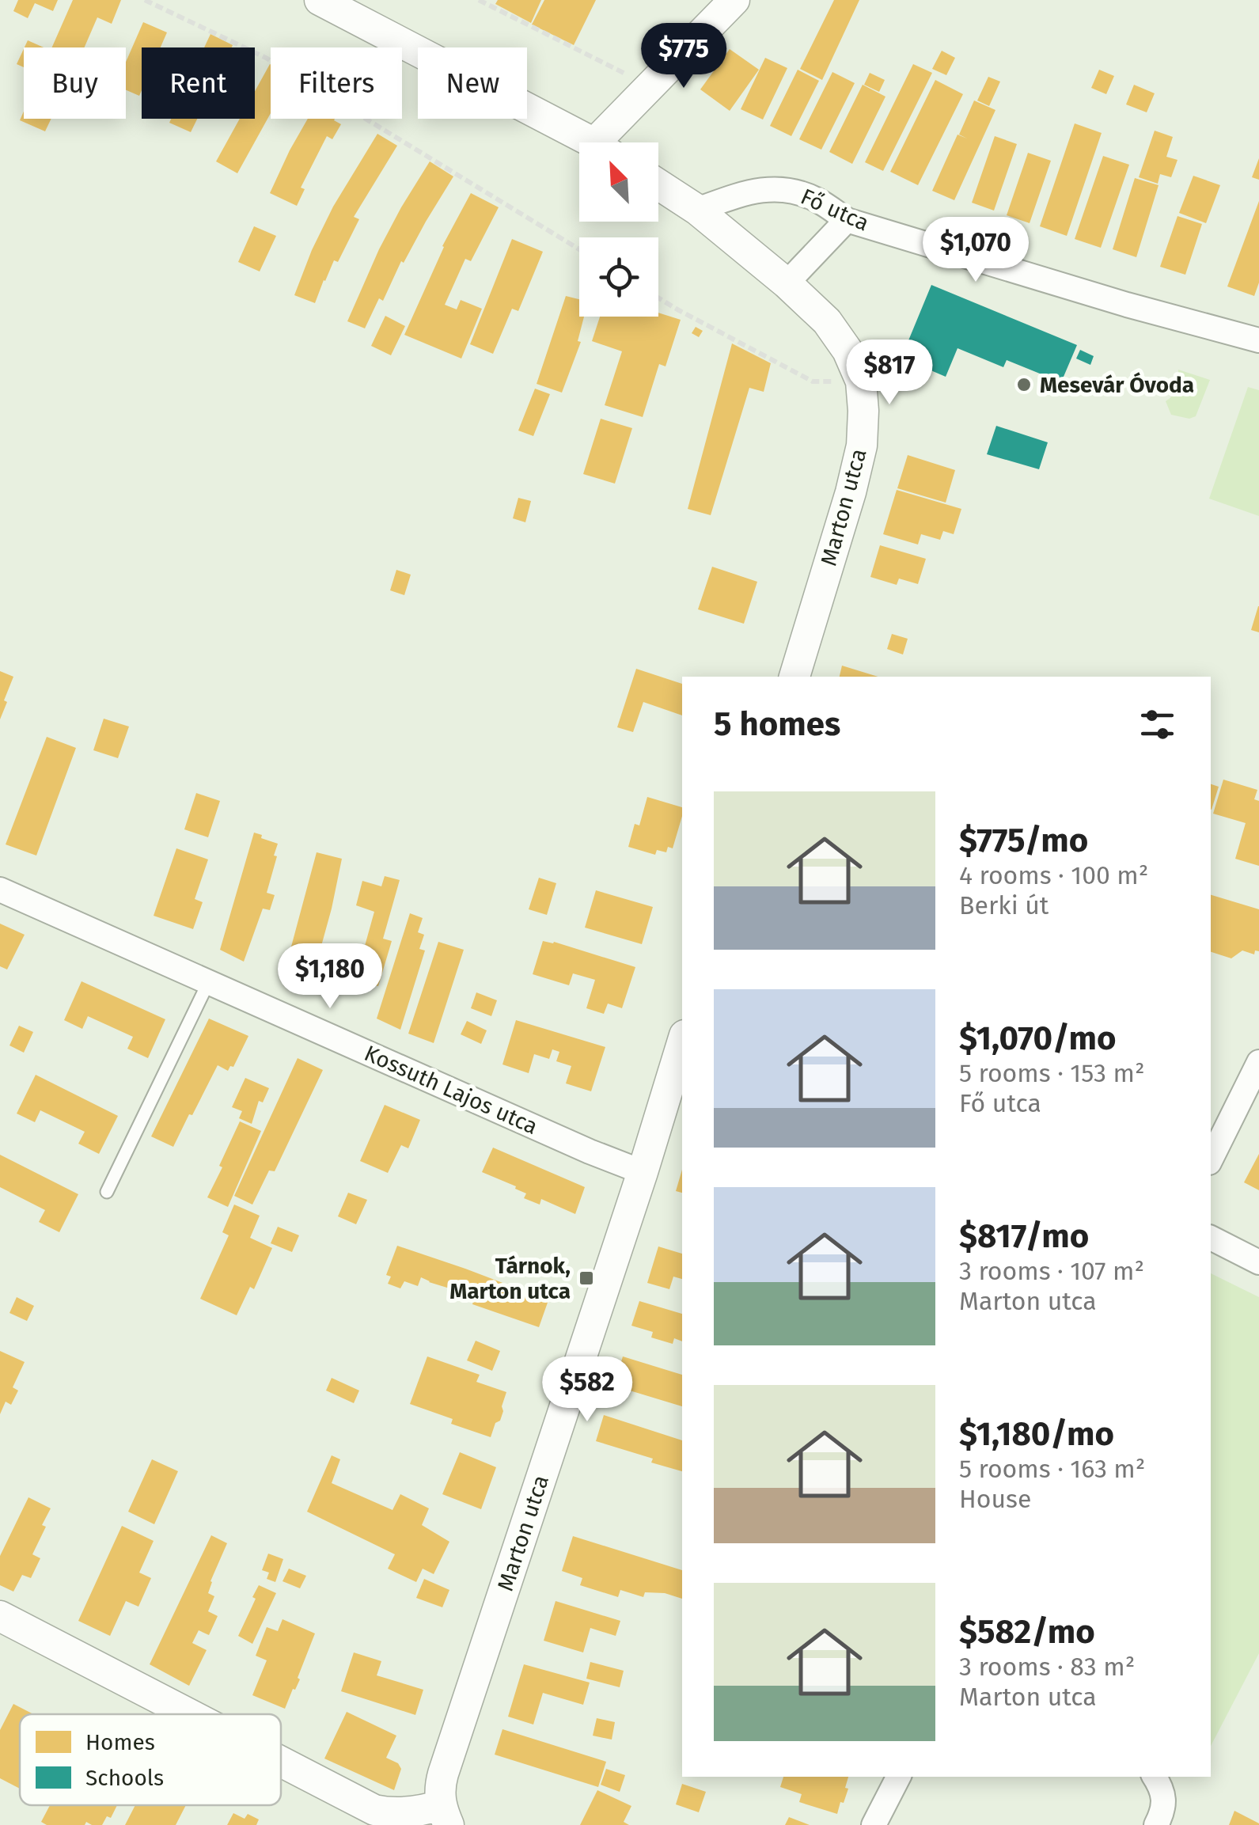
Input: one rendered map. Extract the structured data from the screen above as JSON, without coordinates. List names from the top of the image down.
{
  "streets": {
    "street": ["Fő utca", "Marton utca", "Kossuth Lajos utca"]
  },
  "crossings": [
    ["Fő utca", "Marton utca"],
    ["Marton utca", "Kossuth Lajos utca"]
  ],
  "places": {
    "other": ["Mesevár Óvoda"],
    "transit": ["Tárnok, Marton utca"]
  },
  "legend": ["Homes", "Schools"],
  "north": "top left",
  "page": {
    "price": [
      "$775",
      "$1,070",
      "$817",
      "$1,180",
      "$582"
    ],
    "chip": [
      "Buy",
      "Rent",
      "Filters",
      "New"
    ],
    "heading": "5 homes",
    "list": [
      {
        "name": "$775/mo",
        "note": "4 rooms · 100 m² · Berki út"
      },
      {
        "name": "$1,070/mo",
        "note": "5 rooms · 153 m² · Fő utca"
      },
      {
        "name": "$817/mo",
        "note": "3 rooms · 107 m² · Marton utca"
      },
      {
        "name": "$1,180/mo",
        "note": "5 rooms · 163 m² · House"
      },
      {
        "name": "$582/mo",
        "note": "3 rooms · 83 m² · Marton utca"
      }
    ]
  }
}
